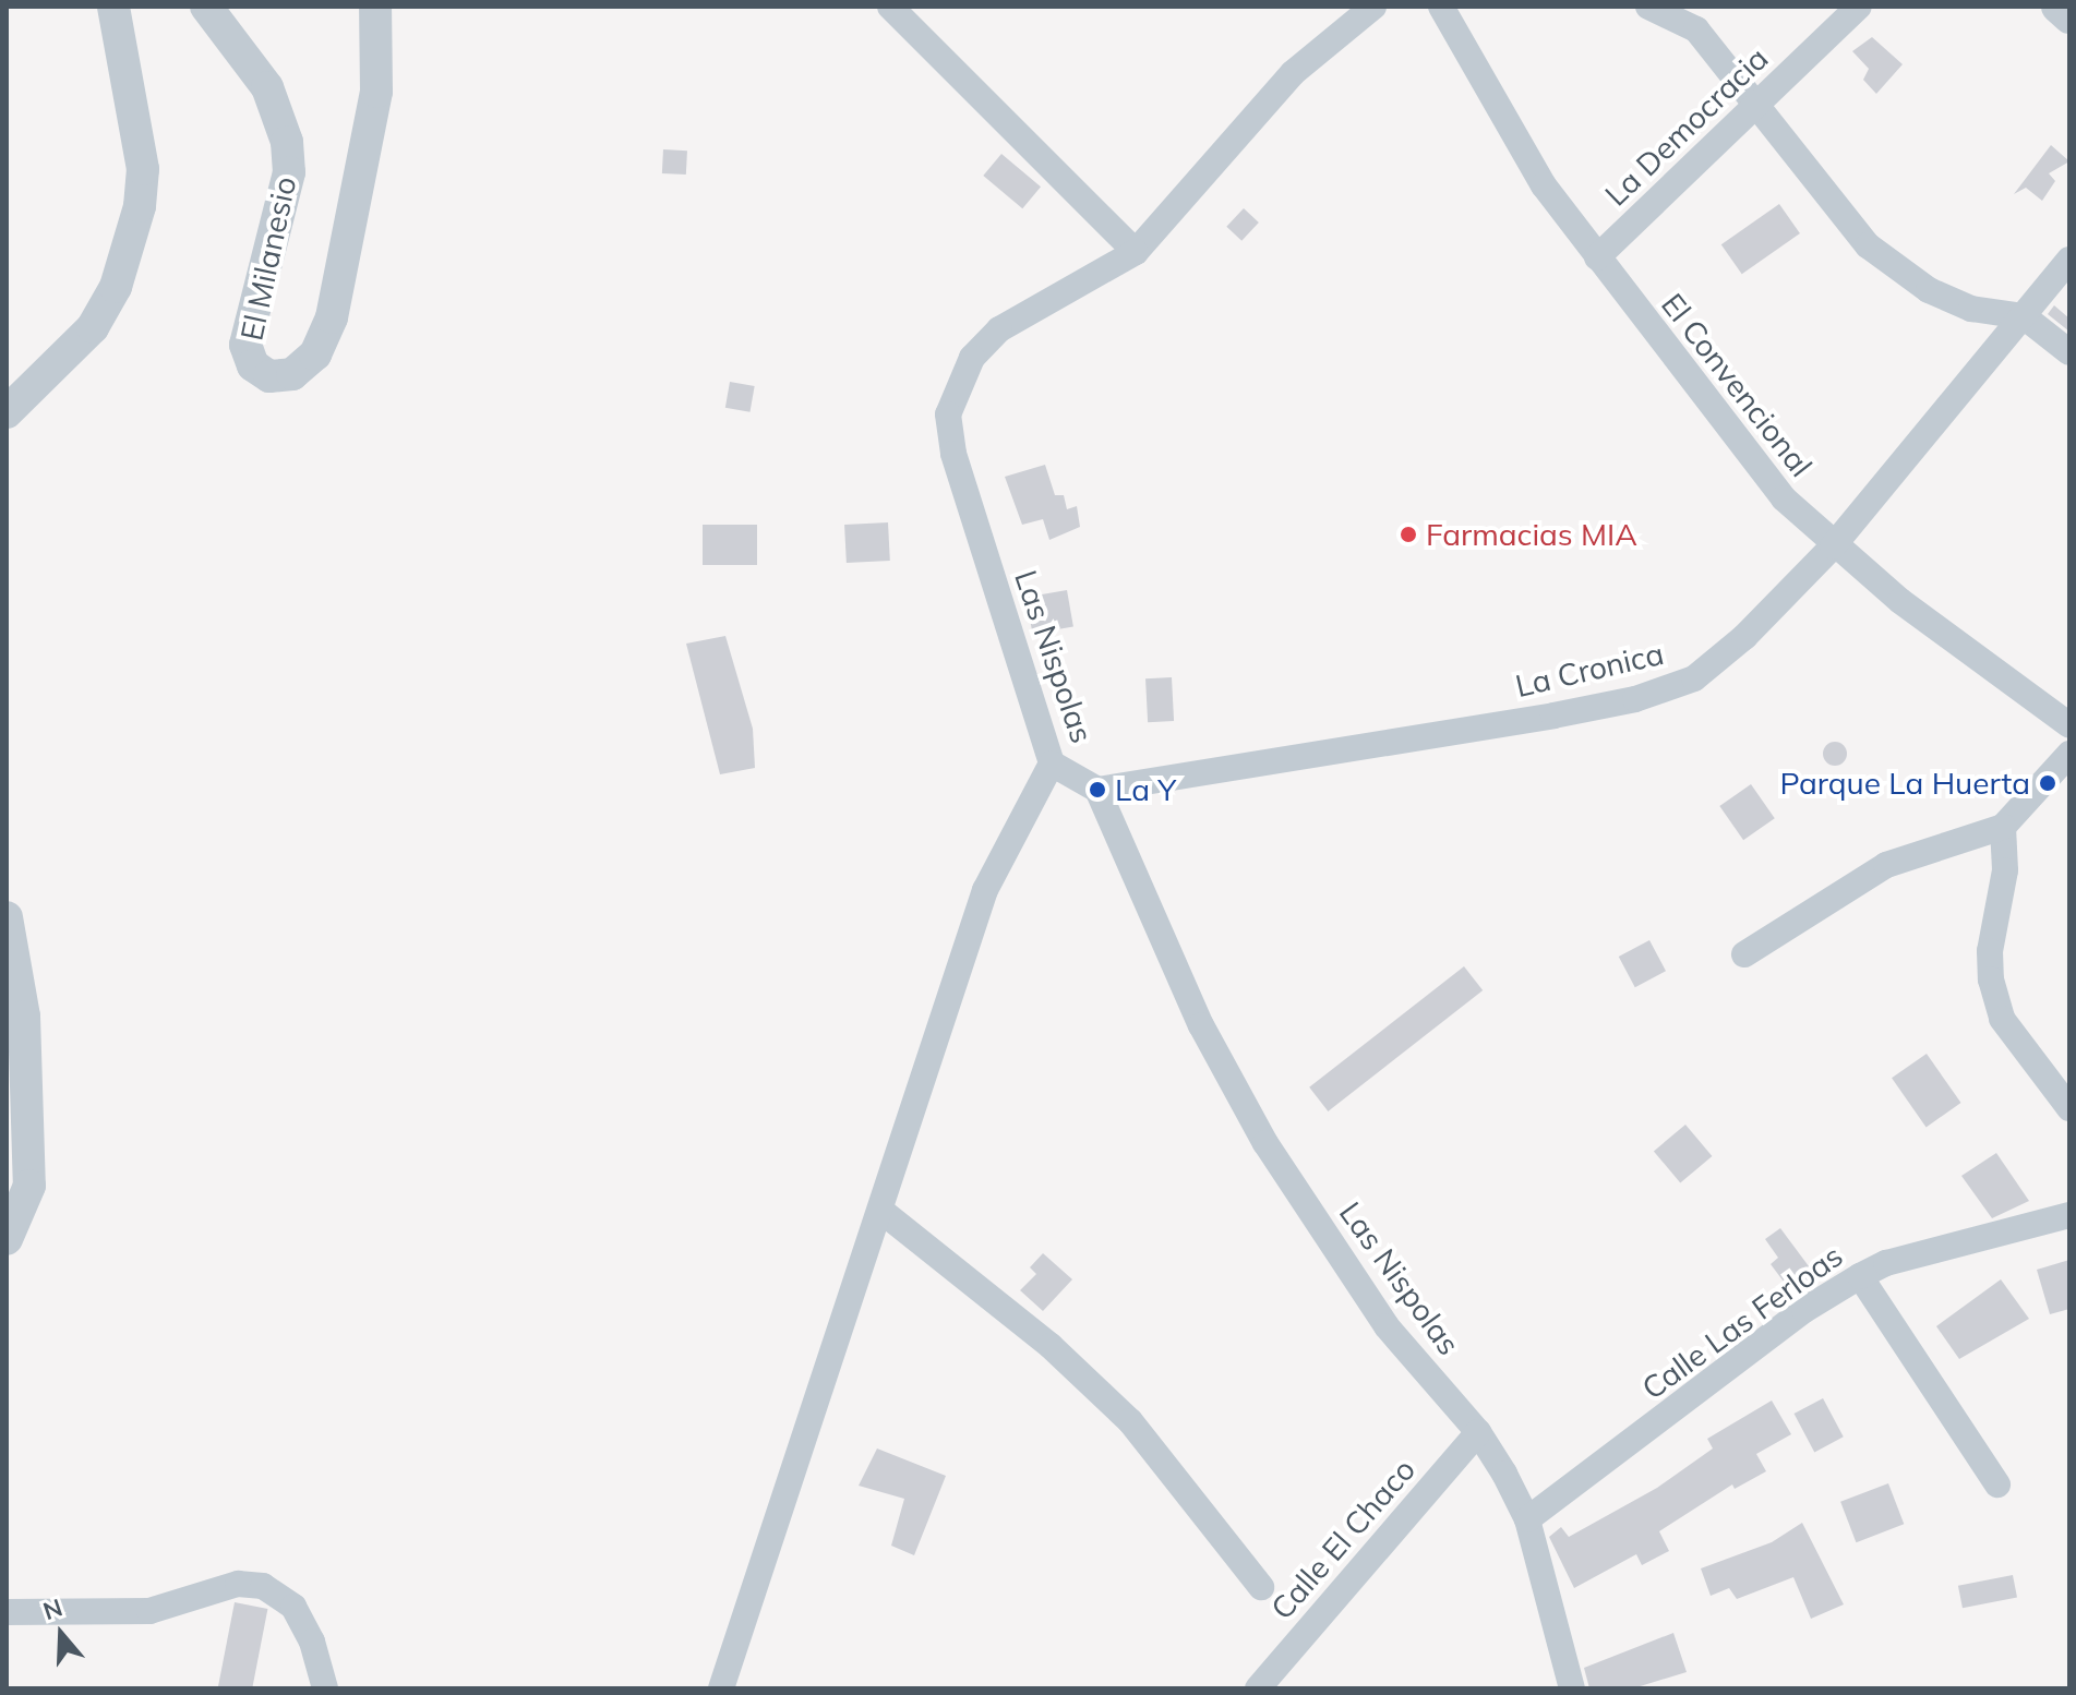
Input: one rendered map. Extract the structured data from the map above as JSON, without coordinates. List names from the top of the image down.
{
  "streets": {
    "street": [
      "La Democracia",
      "El Milanesio",
      "El Convencional",
      "Las Nispolas",
      "La Cronica",
      "Calle Las Ferloas",
      "Calle El Chaco"
    ]
  },
  "crossings": [
    ["La Democracia", "El Convencional"],
    ["El Convencional", "La Cronica"],
    ["Las Nispolas", "La Cronica"],
    ["Las Nispolas", "Calle Las Ferloas"],
    ["Las Nispolas", "Calle El Chaco"]
  ],
  "places": ["Farmacias MIA", "Parque La Huerta", "La Y"],
  "north": "top"
}
